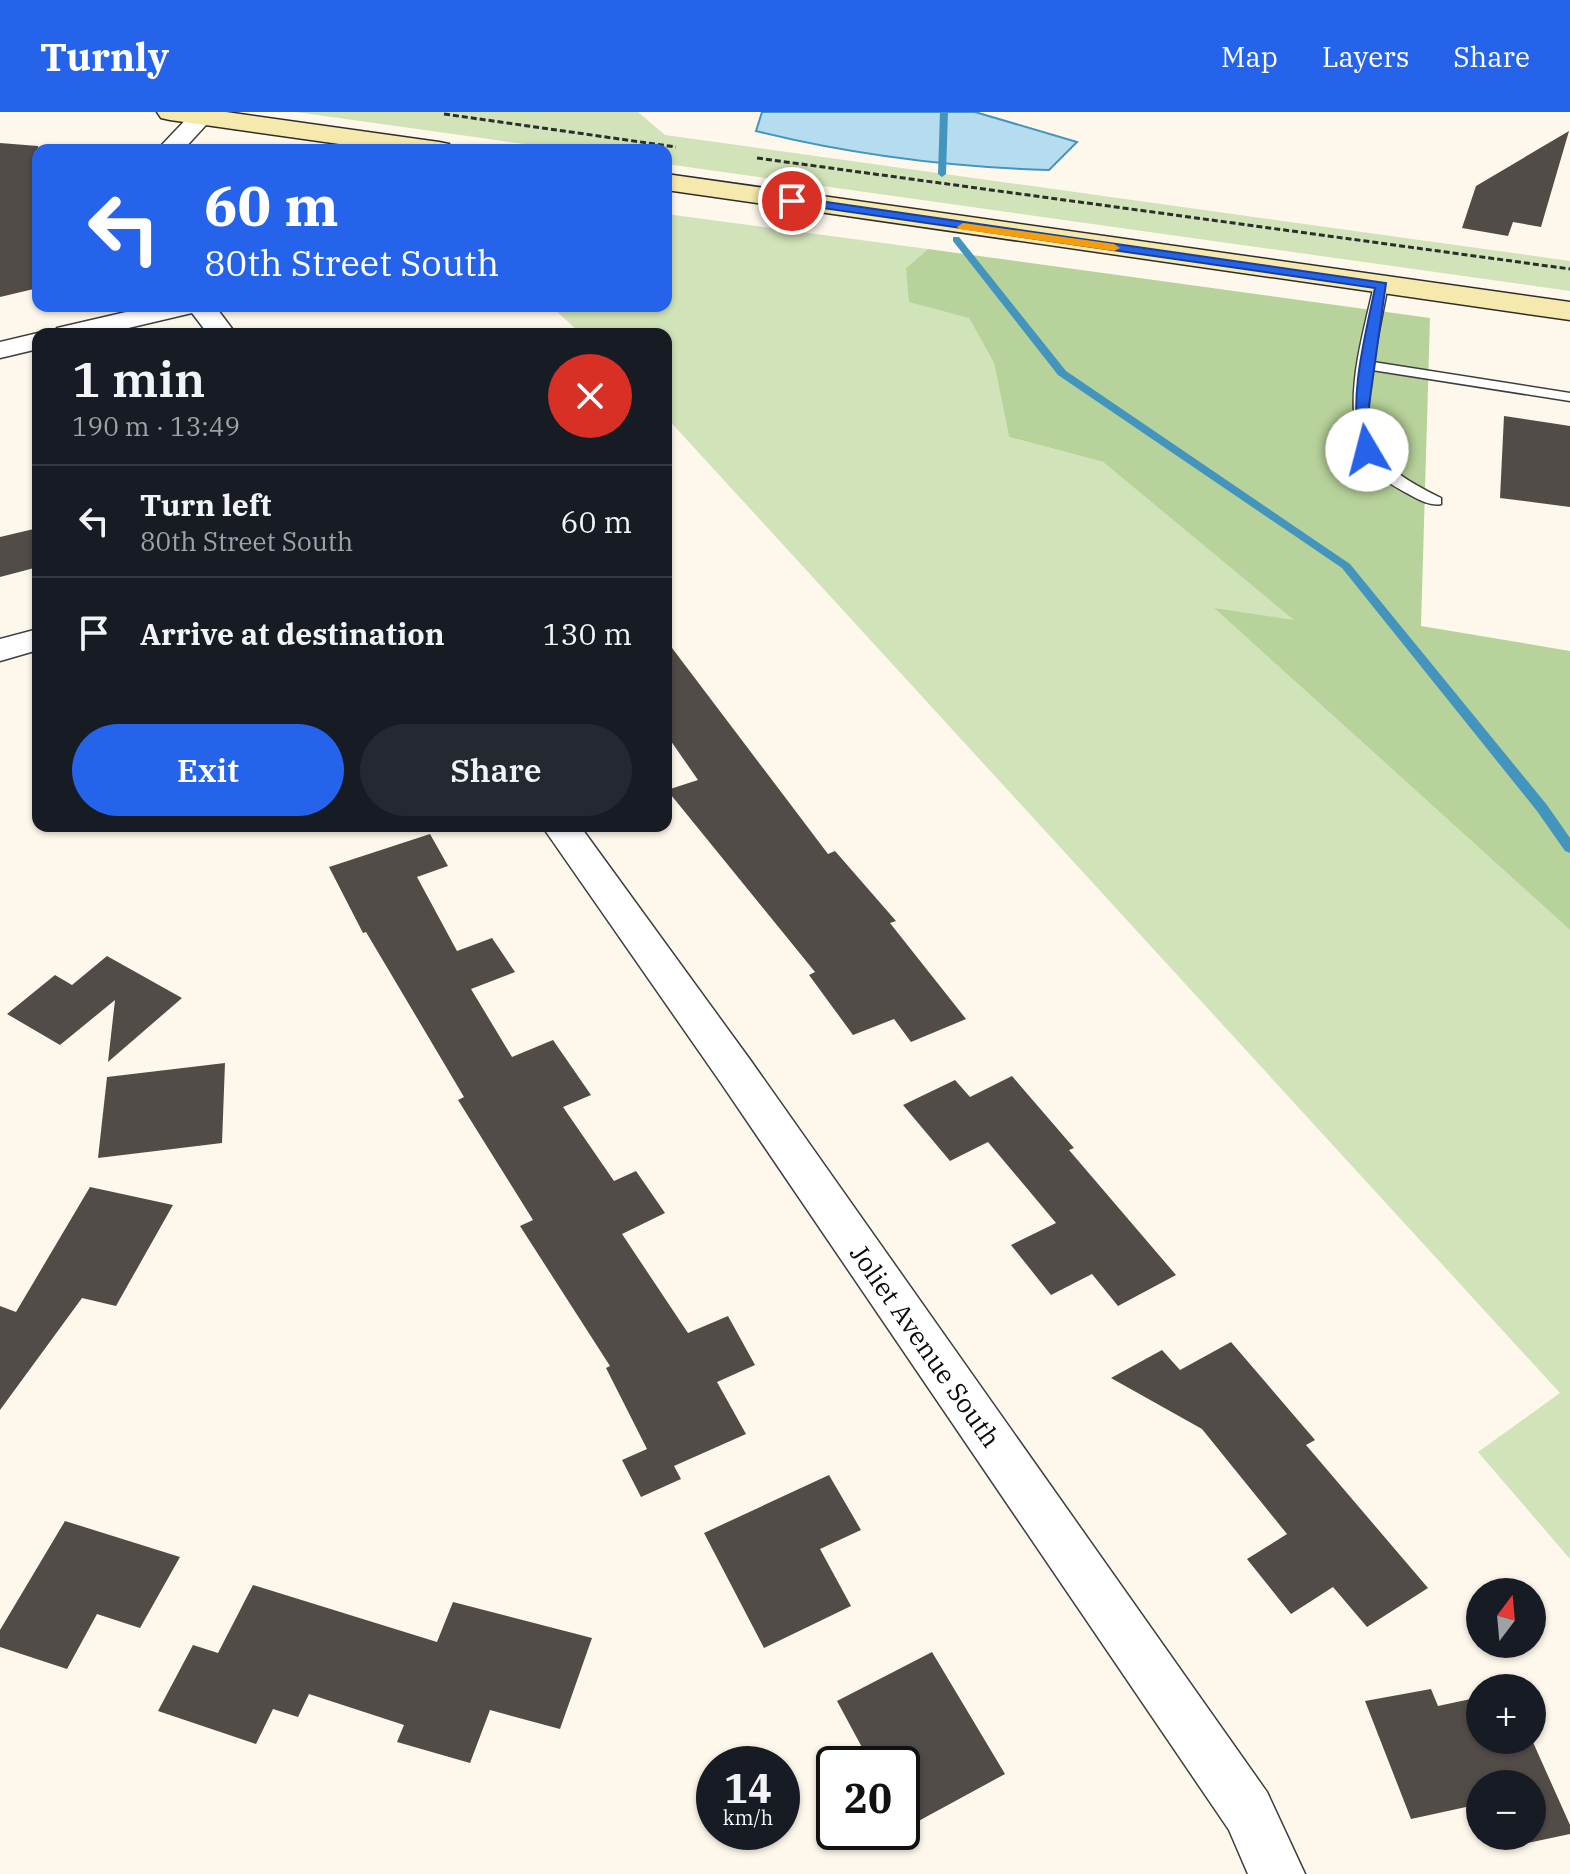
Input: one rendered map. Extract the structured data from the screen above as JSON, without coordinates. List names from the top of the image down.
{
  "streets": {
    "street": ["Joliet Avenue South"]
  },
  "north": "top",
  "page": {
    "header": "Turnly",
    "nav": ["Map", "Layers", "Share"],
    "turn": ["60 m", "80th Street South"],
    "heading": ["1 min", "190 m · 13:49"],
    "list": [
      {
        "name": "Turn left",
        "note": "80th Street South",
        "value": "60 m"
      },
      {
        "name": "Arrive at destination",
        "value": "130 m"
      }
    ],
    "buttons": ["Exit", "Share"],
    "map_buttons": ["+", "−"],
    "speed": "14 km/h",
    "limit": "20"
  }
}
